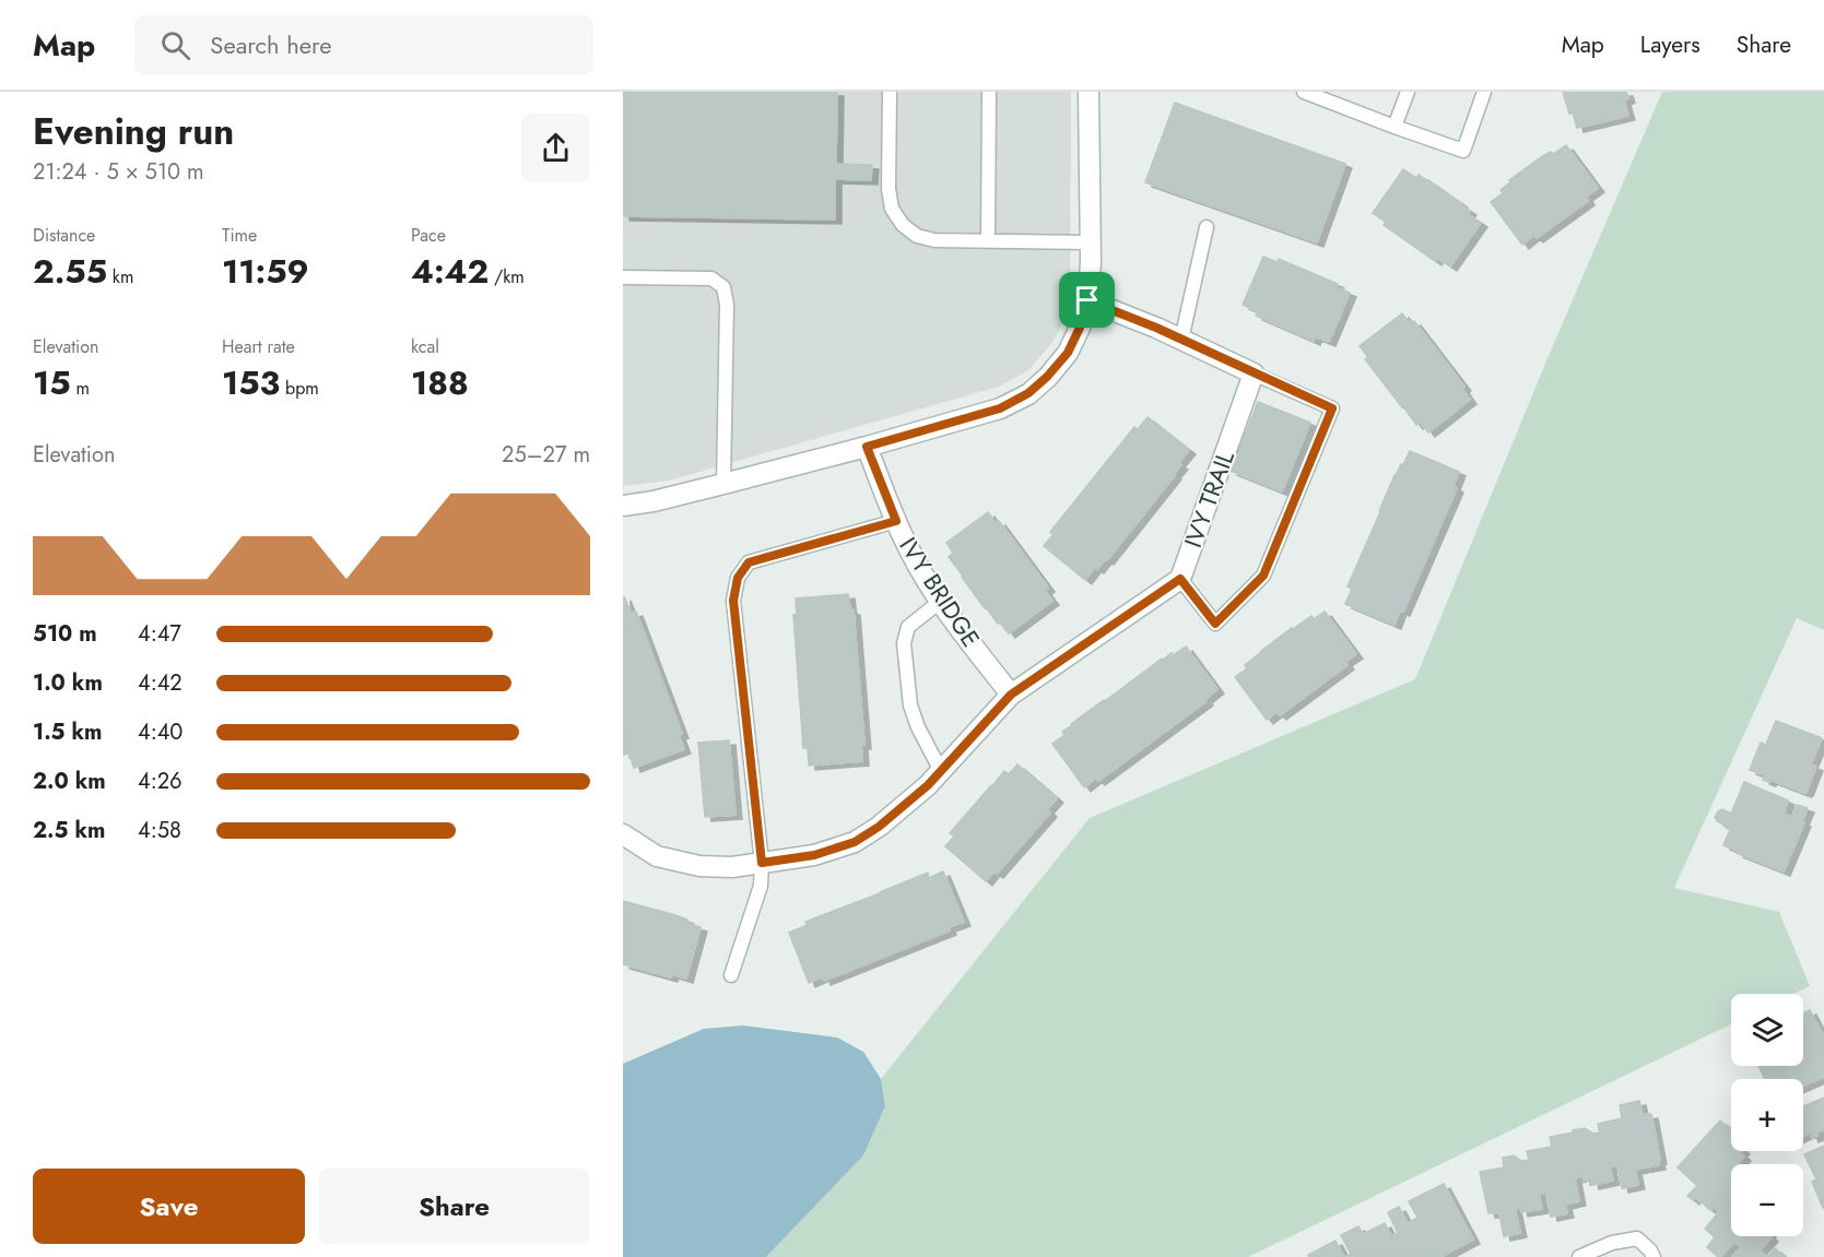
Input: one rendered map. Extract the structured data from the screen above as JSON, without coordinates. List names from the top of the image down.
{
  "streets": {
    "street": ["IVY TRAIL", "IVY BRIDGE"]
  },
  "crossings": [
    ["IVY TRAIL", "IVY BRIDGE"]
  ],
  "page": {
    "header": "Map",
    "search": "Search here",
    "nav": ["Map", "Layers", "Share"],
    "heading": ["Evening run", "21:24 · 5 × 510 m"],
    "stats": [
      ["Distance", "2.55 km"],
      ["Time", "11:59"],
      ["Pace", "4:42 /km"],
      ["Elevation", "15 m"],
      ["Heart rate", "153 bpm"],
      ["kcal", "188"]
    ],
    "chart": ["Elevation", "25–27 m"],
    "list": [
      {
        "name": "510 m",
        "note": "4:47"
      },
      {
        "name": "1.0 km",
        "note": "4:42"
      },
      {
        "name": "1.5 km",
        "note": "4:40"
      },
      {
        "name": "2.0 km",
        "note": "4:26"
      },
      {
        "name": "2.5 km",
        "note": "4:58"
      }
    ],
    "map_buttons": ["+", "−"],
    "buttons": ["Save", "Share"]
  }
}
